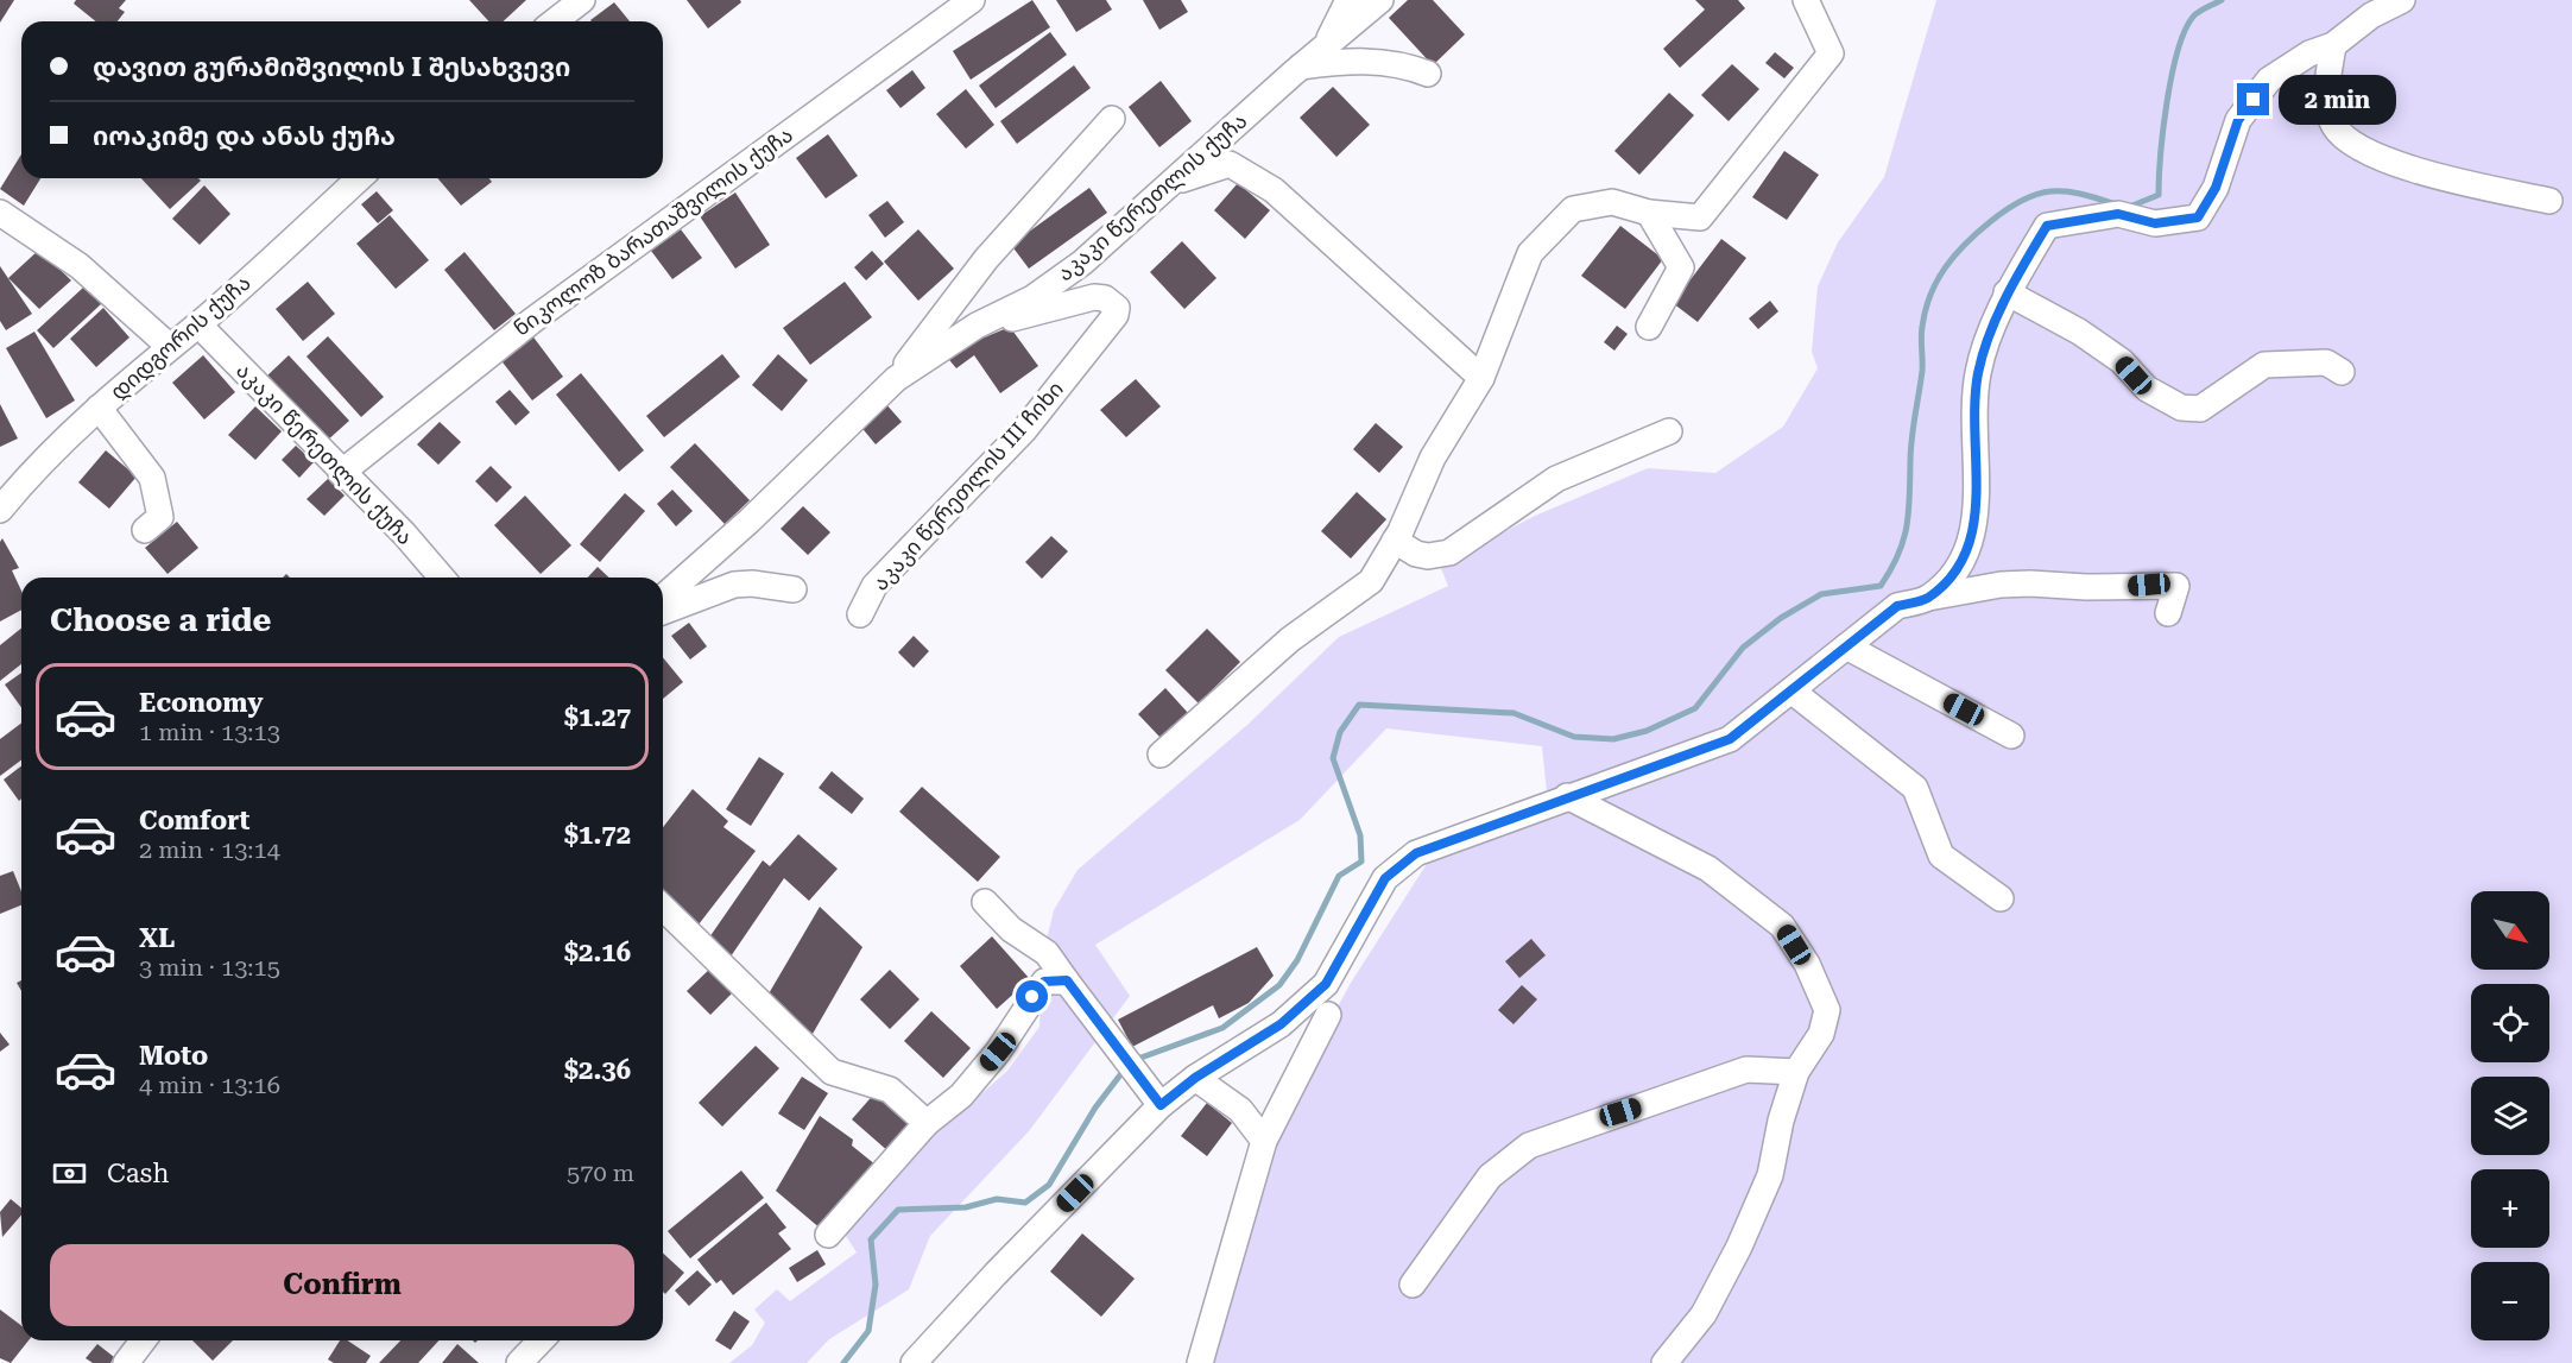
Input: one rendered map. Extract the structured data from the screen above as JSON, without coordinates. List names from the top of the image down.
{
  "streets": {
    "street": [
      "აკაკი წერეთლის ქუჩა",
      "ნიკოლოზ ბარათაშვილის ქუჩა",
      "დიდგორის ქუჩა",
      "აკაკი წერეთლის III ჩიხი"
    ]
  },
  "crossings": [
    ["აკაკი წერეთლის ქუჩა", "ნიკოლოზ ბარათაშვილის ქუჩა"],
    ["აკაკი წერეთლის ქუჩა", "დიდგორის ქუჩა"],
    ["აკაკი წერეთლის ქუჩა", "აკაკი წერეთლის III ჩიხი"]
  ],
  "north": "bottom right",
  "page": {
    "banner": ["დავით გურამიშვილის I შესახვევი", "იოაკიმე და ანას ქუჩა"],
    "bubble": "2 min",
    "heading": "Choose a ride",
    "list": [
      {
        "name": "Economy",
        "note": "1 min · 13:13",
        "value": "$1.27"
      },
      {
        "name": "Comfort",
        "note": "2 min · 13:14",
        "value": "$1.72"
      },
      {
        "name": "XL",
        "note": "3 min · 13:15",
        "value": "$2.16"
      },
      {
        "name": "Moto",
        "note": "4 min · 13:16",
        "value": "$2.36"
      }
    ],
    "map_buttons": ["+", "−"],
    "pay": ["Cash", "570 m"],
    "buttons": "Confirm"
  }
}
